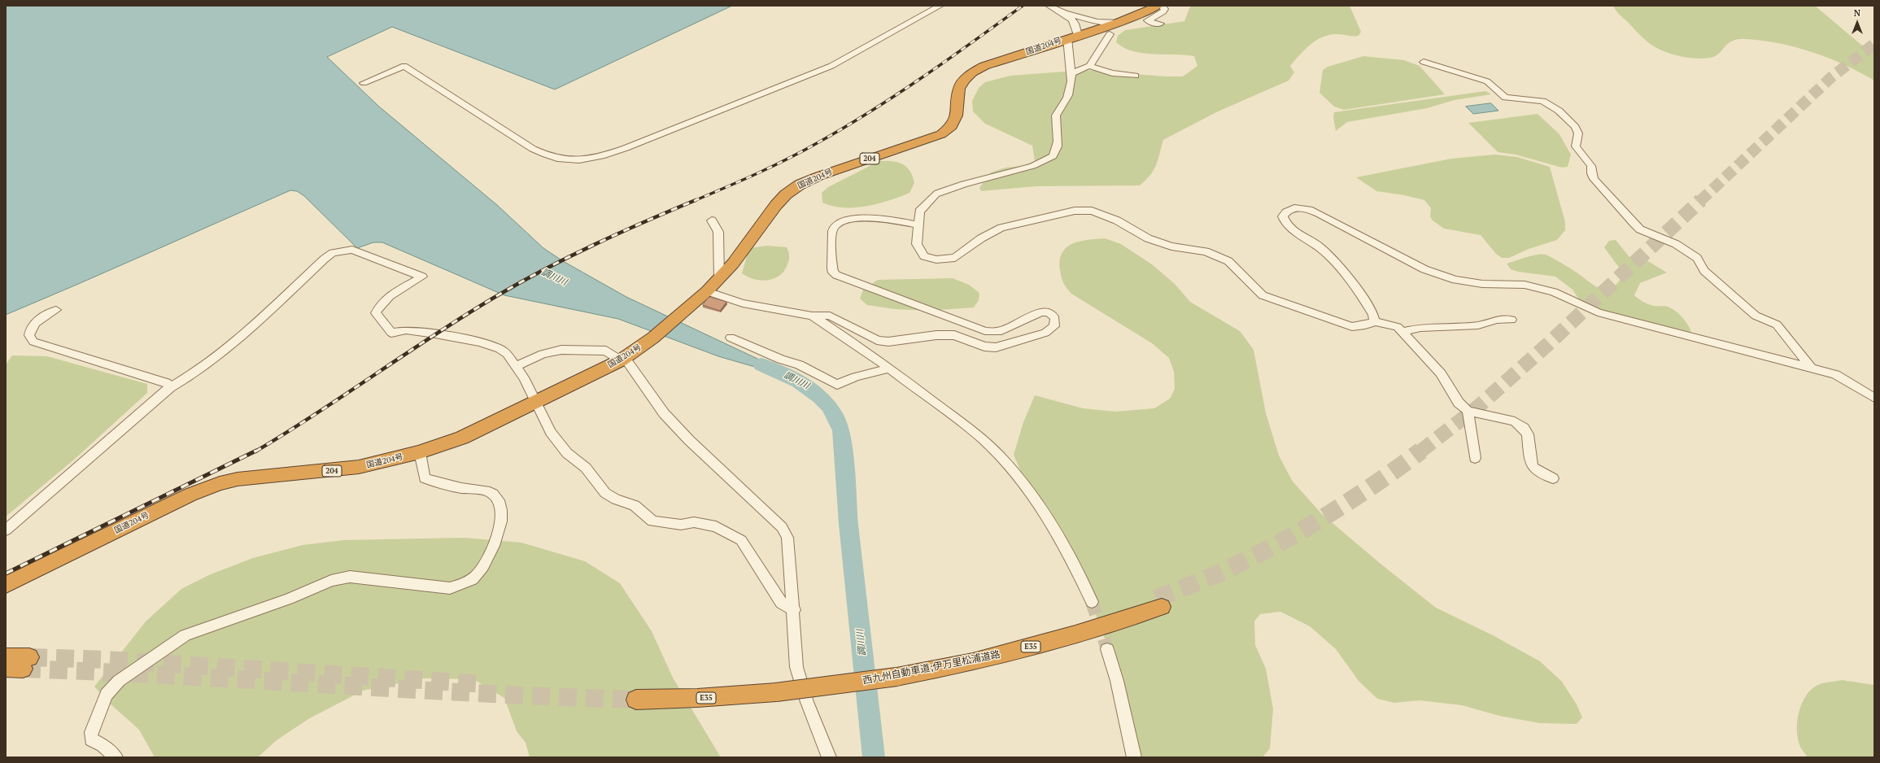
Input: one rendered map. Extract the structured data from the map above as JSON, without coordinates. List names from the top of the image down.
{
  "streets": {
    "highway": [
      "国道204号",
      "204",
      "E35",
      "西九州自動車道;伊万里松浦道路"
    ]
  },
  "water": ["調川川"],
  "north": "top"
}
